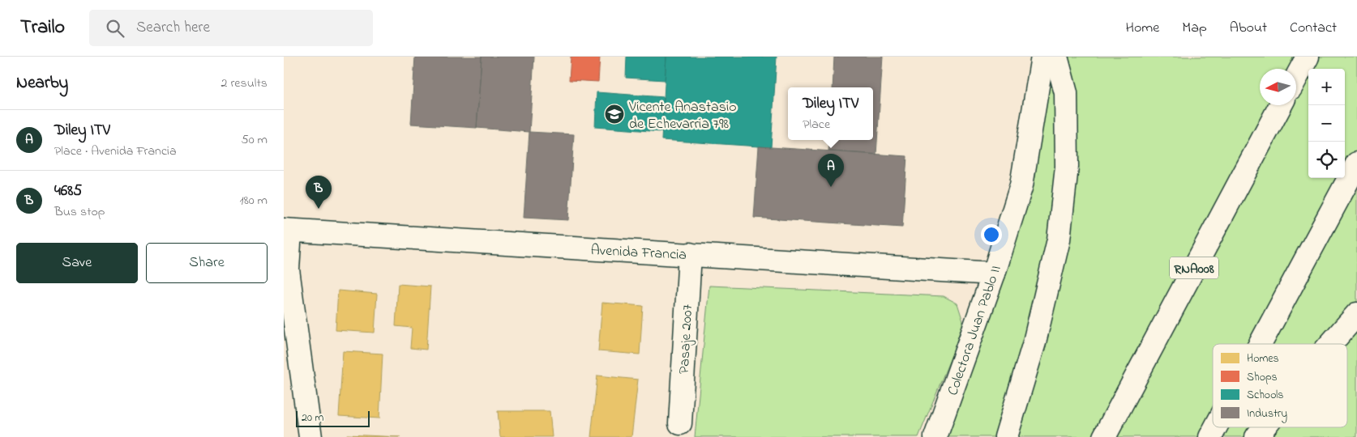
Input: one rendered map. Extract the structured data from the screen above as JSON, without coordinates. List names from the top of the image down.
{
  "streets": {
    "main road": [
      "Avenida Francia",
      "RNA008",
      "Colectora Juan Pablo II",
      "Pasaje 2007"
    ]
  },
  "crossings": [
    ["Avenida Francia", "Colectora Juan Pablo II"],
    ["Avenida Francia", "Pasaje 2007"]
  ],
  "places": {
    "school or university": ["Vicente Anastasio de Echevarria 798"]
  },
  "legend": [
    "Homes",
    "Shops",
    "Schools",
    "Industry"
  ],
  "scale_bar": "20 m",
  "north": "left",
  "page": {
    "header": "Trailo",
    "search": "Search here",
    "nav": [
      "Home",
      "Map",
      "About",
      "Contact"
    ],
    "heading": ["Nearby", "2 results"],
    "map_buttons": ["+", "−"],
    "popup": ["Diley ITV", "Place"],
    "list": [
      {
        "mark": "A",
        "name": "Diley ITV",
        "note": "Place · Avenida Francia",
        "value": "50 m"
      },
      {
        "mark": "B",
        "name": "4685",
        "note": "Bus stop",
        "value": "180 m"
      }
    ],
    "pins": ["A", "B"],
    "buttons": ["Save", "Share"],
    "scale": "20 m"
  }
}
